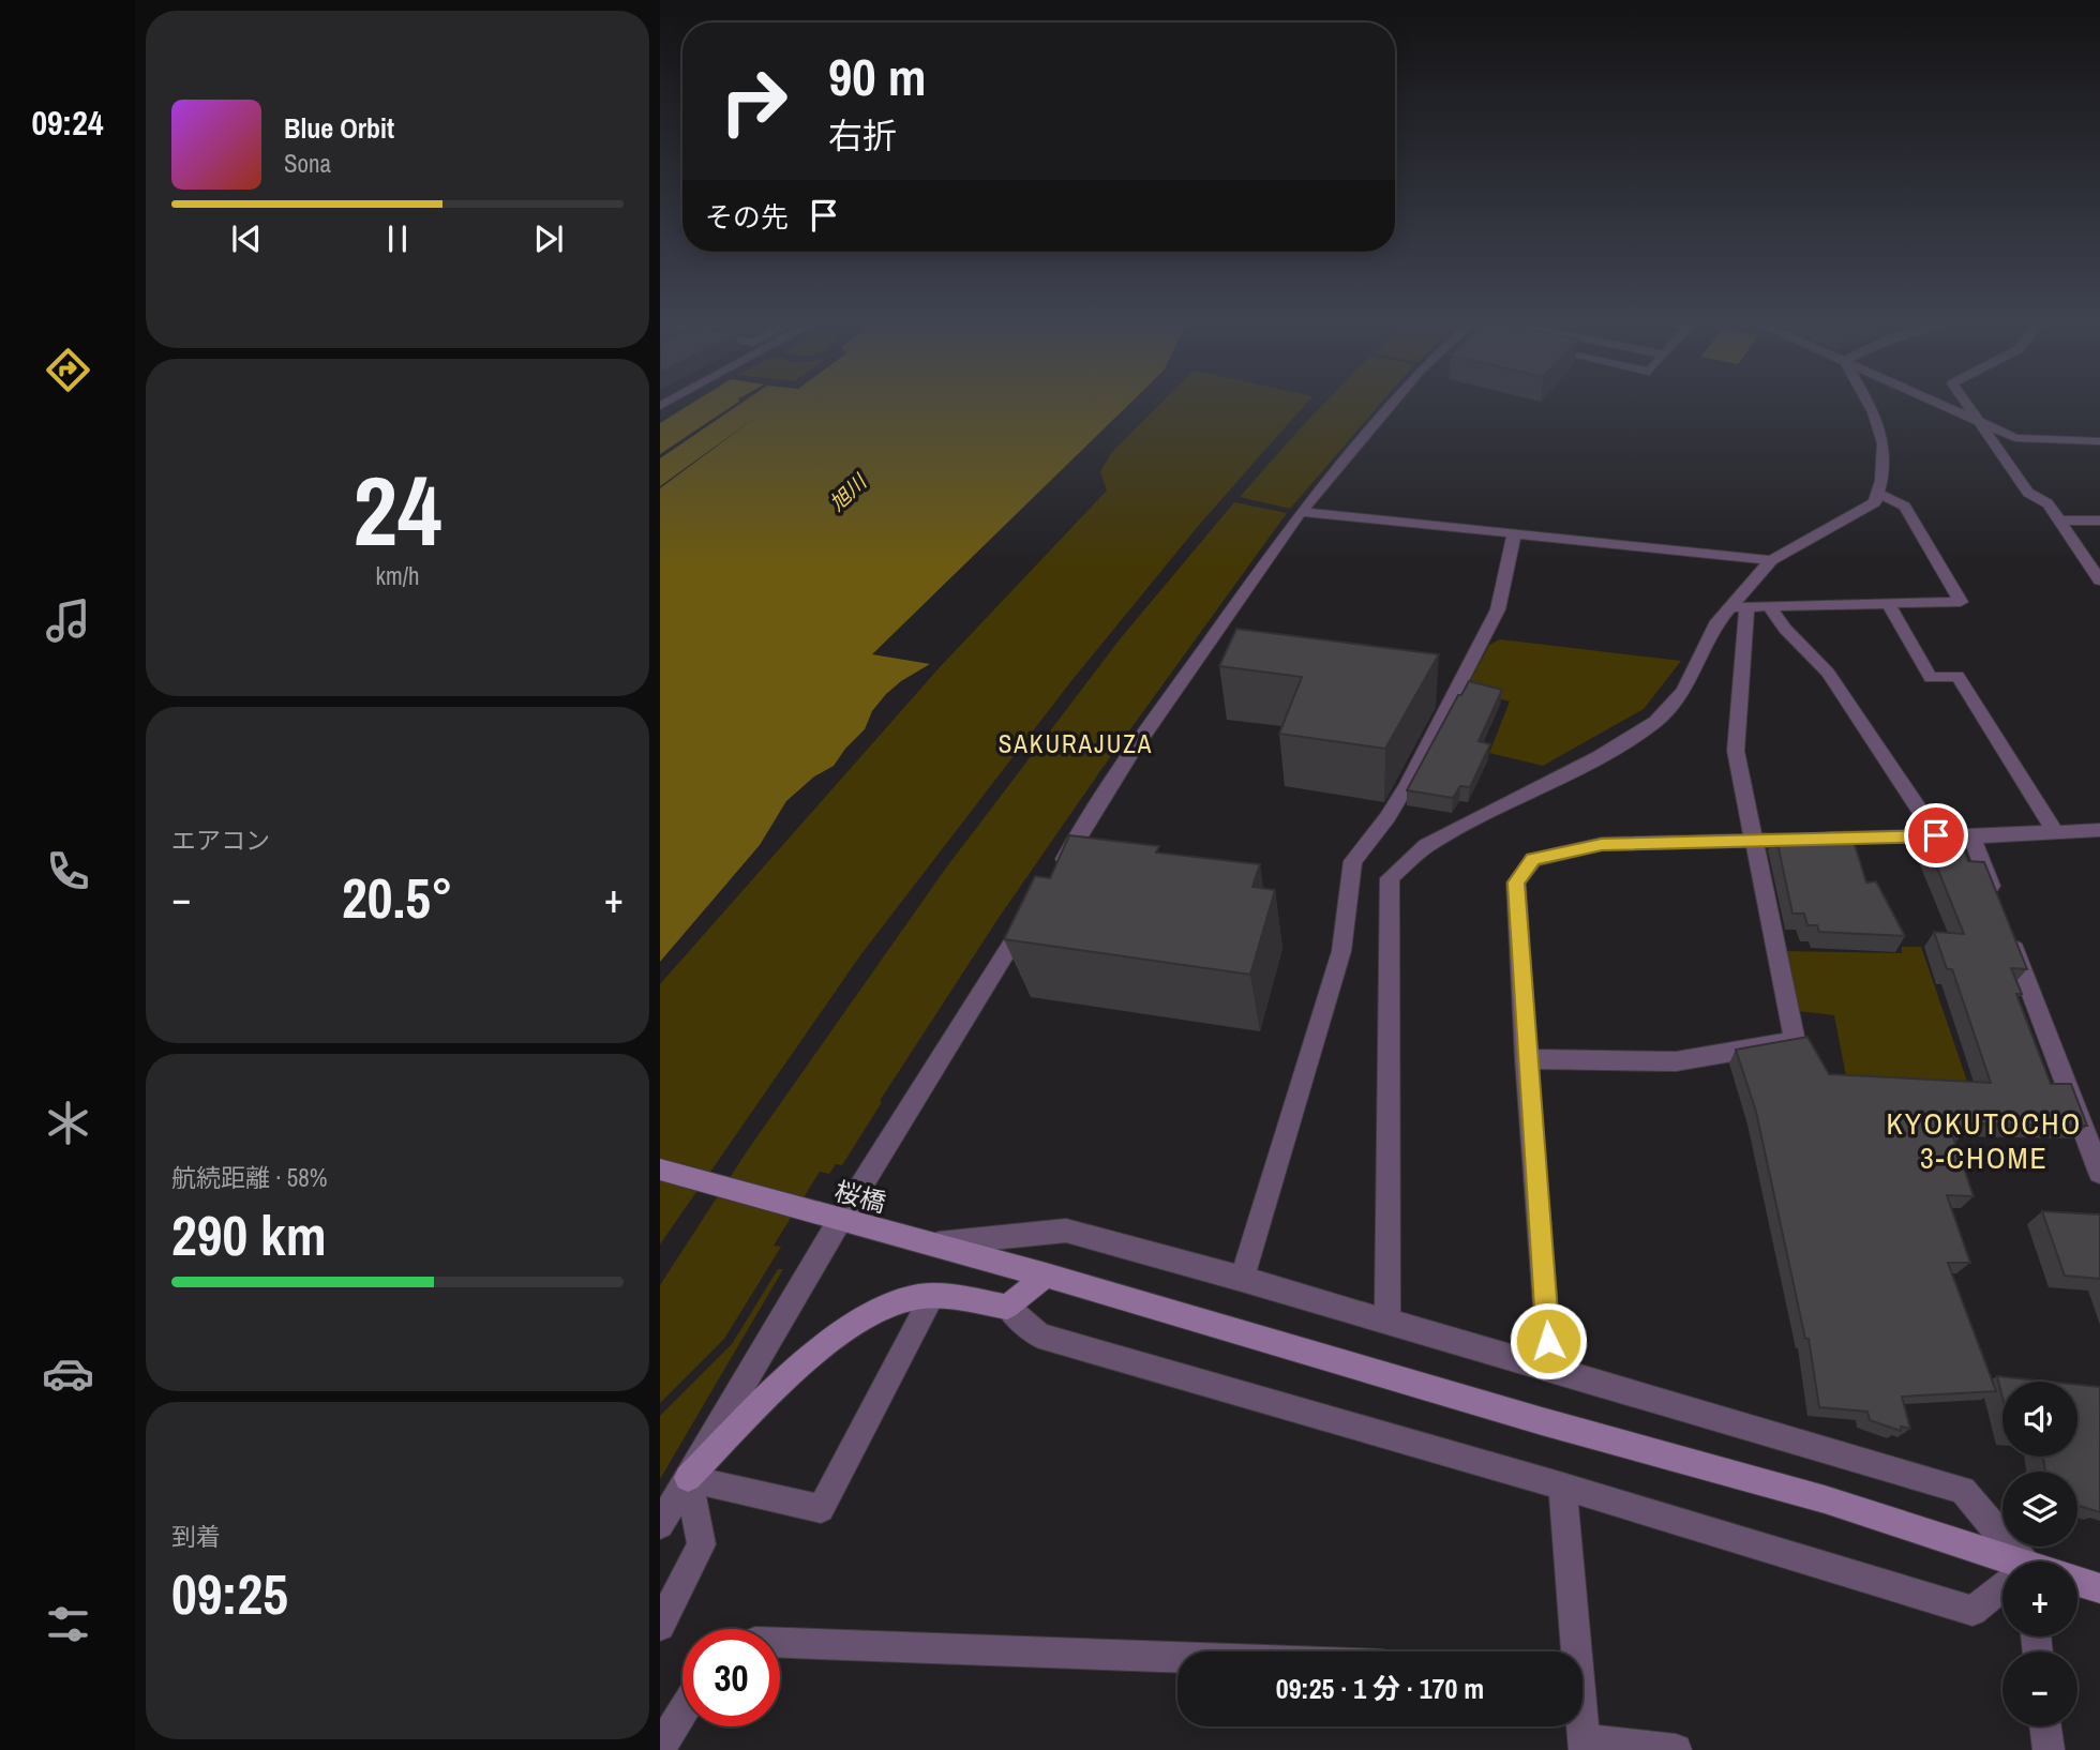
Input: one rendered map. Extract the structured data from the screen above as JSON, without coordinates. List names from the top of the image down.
{
  "streets": {
    "street": ["桜橋"]
  },
  "districts": ["SAKURAJUZA", "KYOKUTOCHO 3-CHOME"],
  "water": ["旭川"],
  "page": {
    "tabs": "09:24",
    "turn": ["90 m", "右折"],
    "song": ["Blue Orbit", "Sona"],
    "then": "その先",
    "tile": [
      ["24", "km/h"],
      "エアコン",
      ["航続距離 · 58%", "290 km"],
      ["到着", "09:25"]
    ],
    "heat": ["−", "20.5°", "+"],
    "map_buttons": ["+", "−"],
    "limit": "30",
    "trip": "09:25 · 1 分 · 170 m"
  }
}
